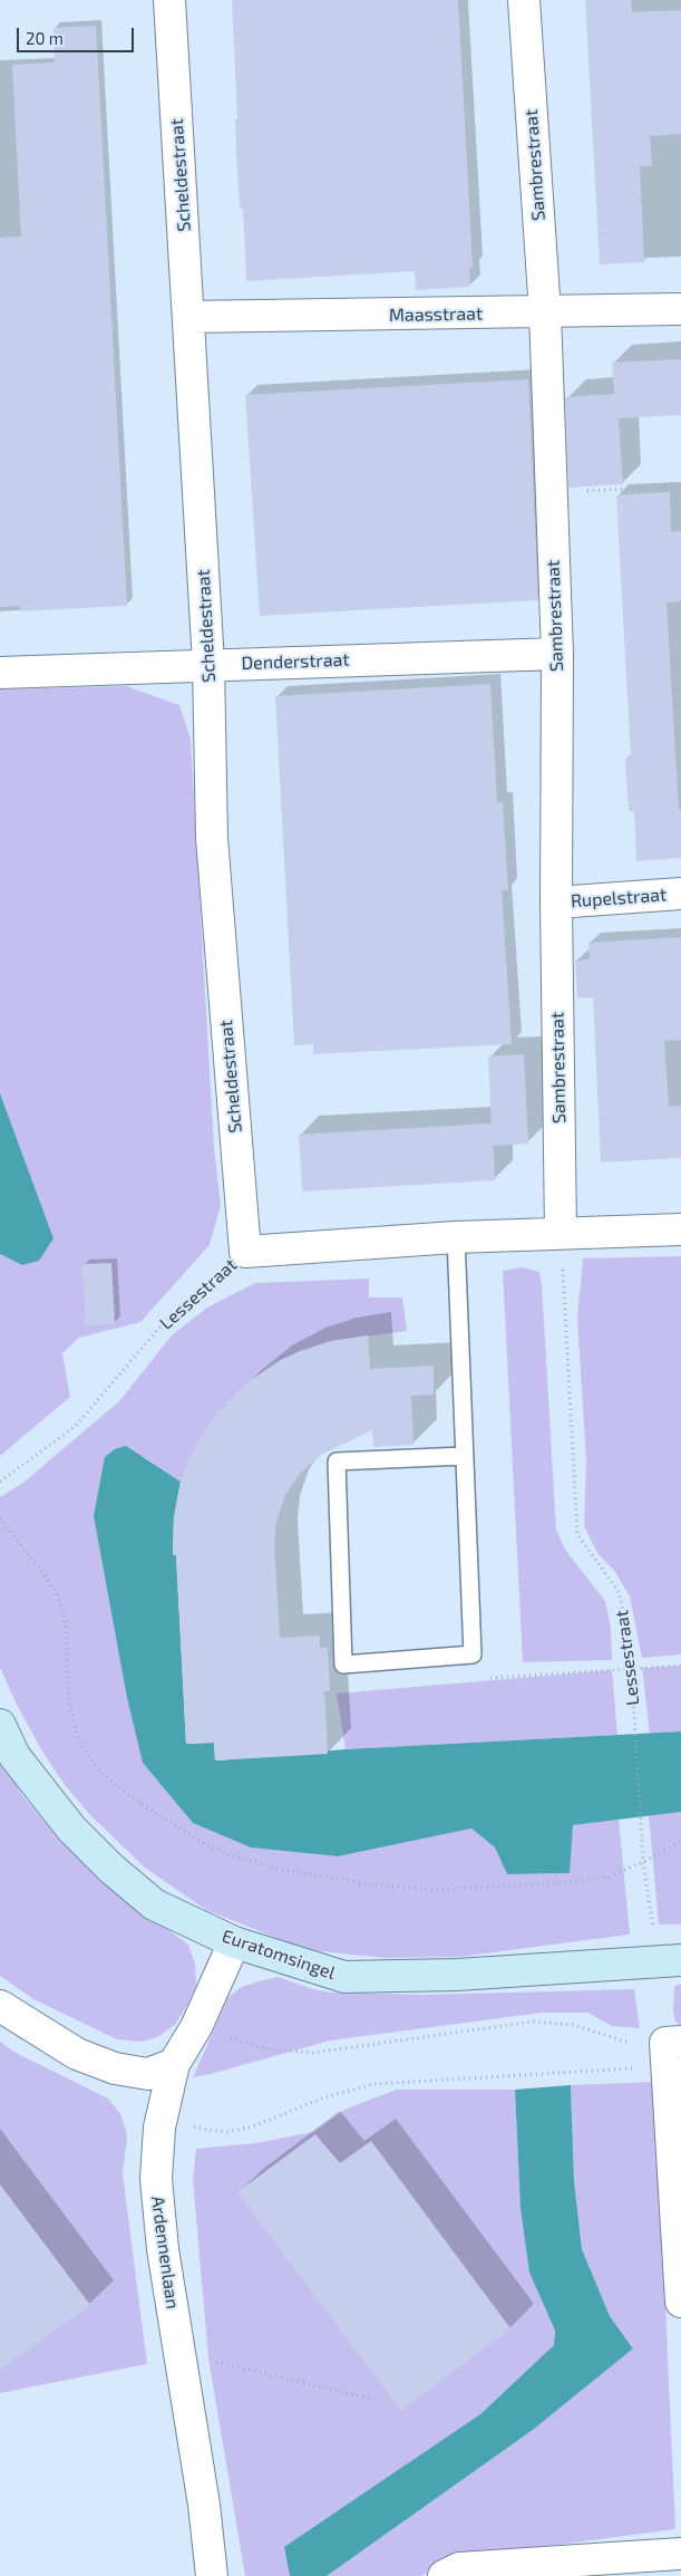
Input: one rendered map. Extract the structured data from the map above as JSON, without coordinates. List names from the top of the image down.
{
  "streets": {
    "street": [
      "Sambrestraat",
      "Scheldestraat",
      "Maasstraat",
      "Denderstraat",
      "Rupelstraat",
      "Lessestraat",
      "Euratomsingel",
      "Ardennenlaan"
    ]
  },
  "crossings": [
    ["Sambrestraat", "Maasstraat"],
    ["Sambrestraat", "Denderstraat"],
    ["Sambrestraat", "Rupelstraat"],
    ["Sambrestraat", "Lessestraat"],
    ["Scheldestraat", "Maasstraat"],
    ["Scheldestraat", "Denderstraat"],
    ["Scheldestraat", "Lessestraat"],
    ["Lessestraat", "Euratomsingel"],
    ["Euratomsingel", "Ardennenlaan"]
  ],
  "scale_bar": "20 m"
}
